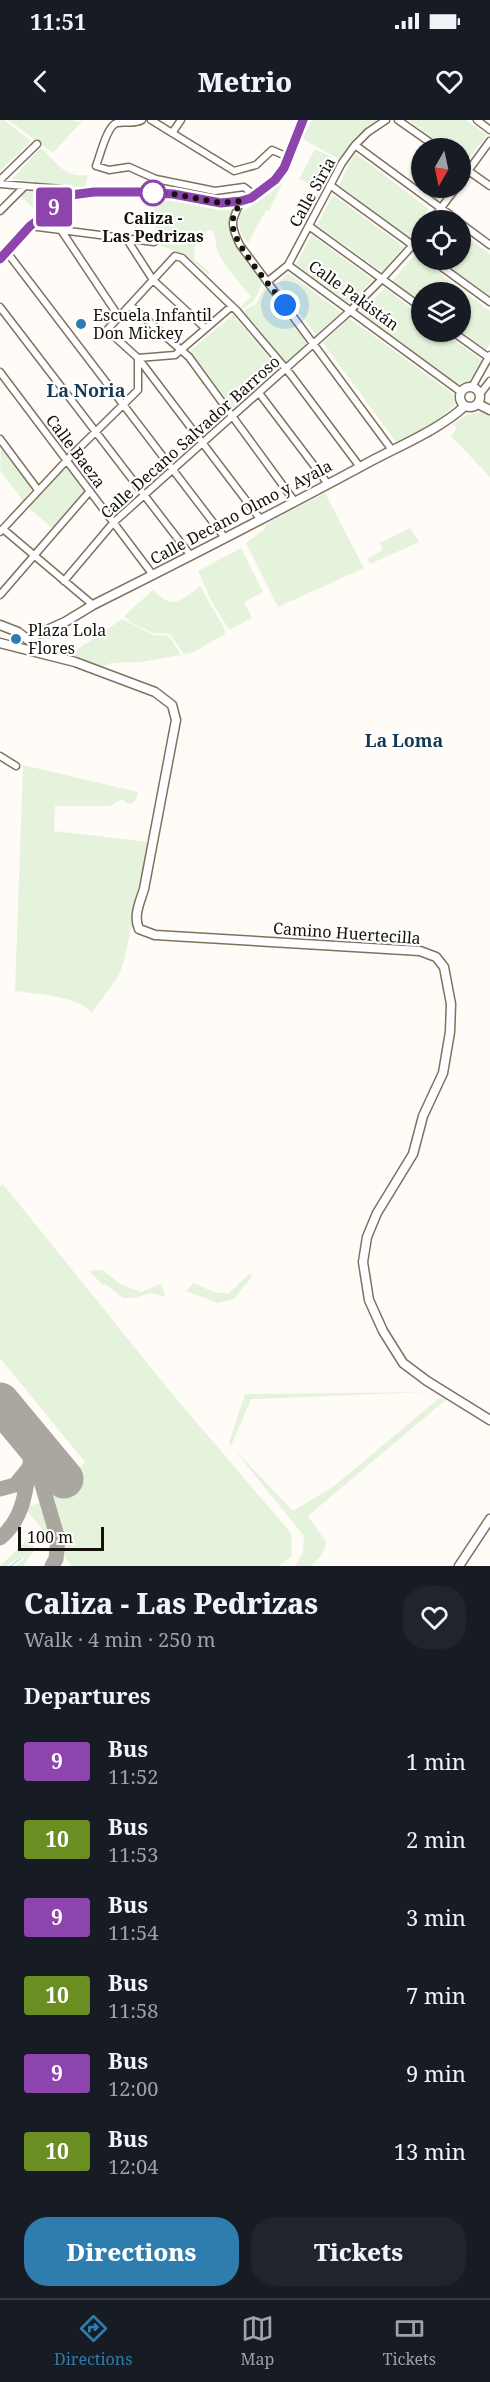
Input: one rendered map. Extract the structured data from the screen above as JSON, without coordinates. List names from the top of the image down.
{
  "streets": {
    "street": [
      "Calle Siria",
      "Calle Pakistán",
      "Calle Decano Salvador Barroso",
      "Calle Baeza",
      "Calle Decano Olmo y Ayala",
      "Camino Huertecilla"
    ]
  },
  "crossings": [
    ["Calle Siria", "Calle Pakistán"],
    ["Calle Pakistán", "Calle Decano Salvador Barroso"],
    ["Calle Pakistán", "Calle Decano Olmo y Ayala"],
    ["Calle Decano Salvador Barroso", "Calle Baeza"],
    ["Calle Baeza", "Calle Decano Olmo y Ayala"]
  ],
  "districts": ["La Noria", "La Loma"],
  "places": ["Caliza - Las Pedrizas", "Escuela Infantil Don Mickey", "Plaza Lola Flores"],
  "lines": ["bus line 9"],
  "scale_bar": "100 m",
  "north": "bottom",
  "page": {
    "status": "11:51",
    "header": "Metrio",
    "on_map": "9",
    "scale": "100 m",
    "heading": [
      ["Caliza - Las Pedrizas", "Walk · 4 min · 250 m"],
      "Departures"
    ],
    "list": [
      {
        "mark": "9",
        "name": "Bus",
        "note": "11:52",
        "value": "1 min"
      },
      {
        "mark": "10",
        "name": "Bus",
        "note": "11:53",
        "value": "2 min"
      },
      {
        "mark": "9",
        "name": "Bus",
        "note": "11:54",
        "value": "3 min"
      },
      {
        "mark": "10",
        "name": "Bus",
        "note": "11:58",
        "value": "7 min"
      },
      {
        "mark": "9",
        "name": "Bus",
        "note": "12:00",
        "value": "9 min"
      },
      {
        "mark": "10",
        "name": "Bus",
        "note": "12:04",
        "value": "13 min"
      }
    ],
    "buttons": ["Directions", "Tickets"],
    "tabs": ["Directions", "Map", "Tickets"]
  }
}
